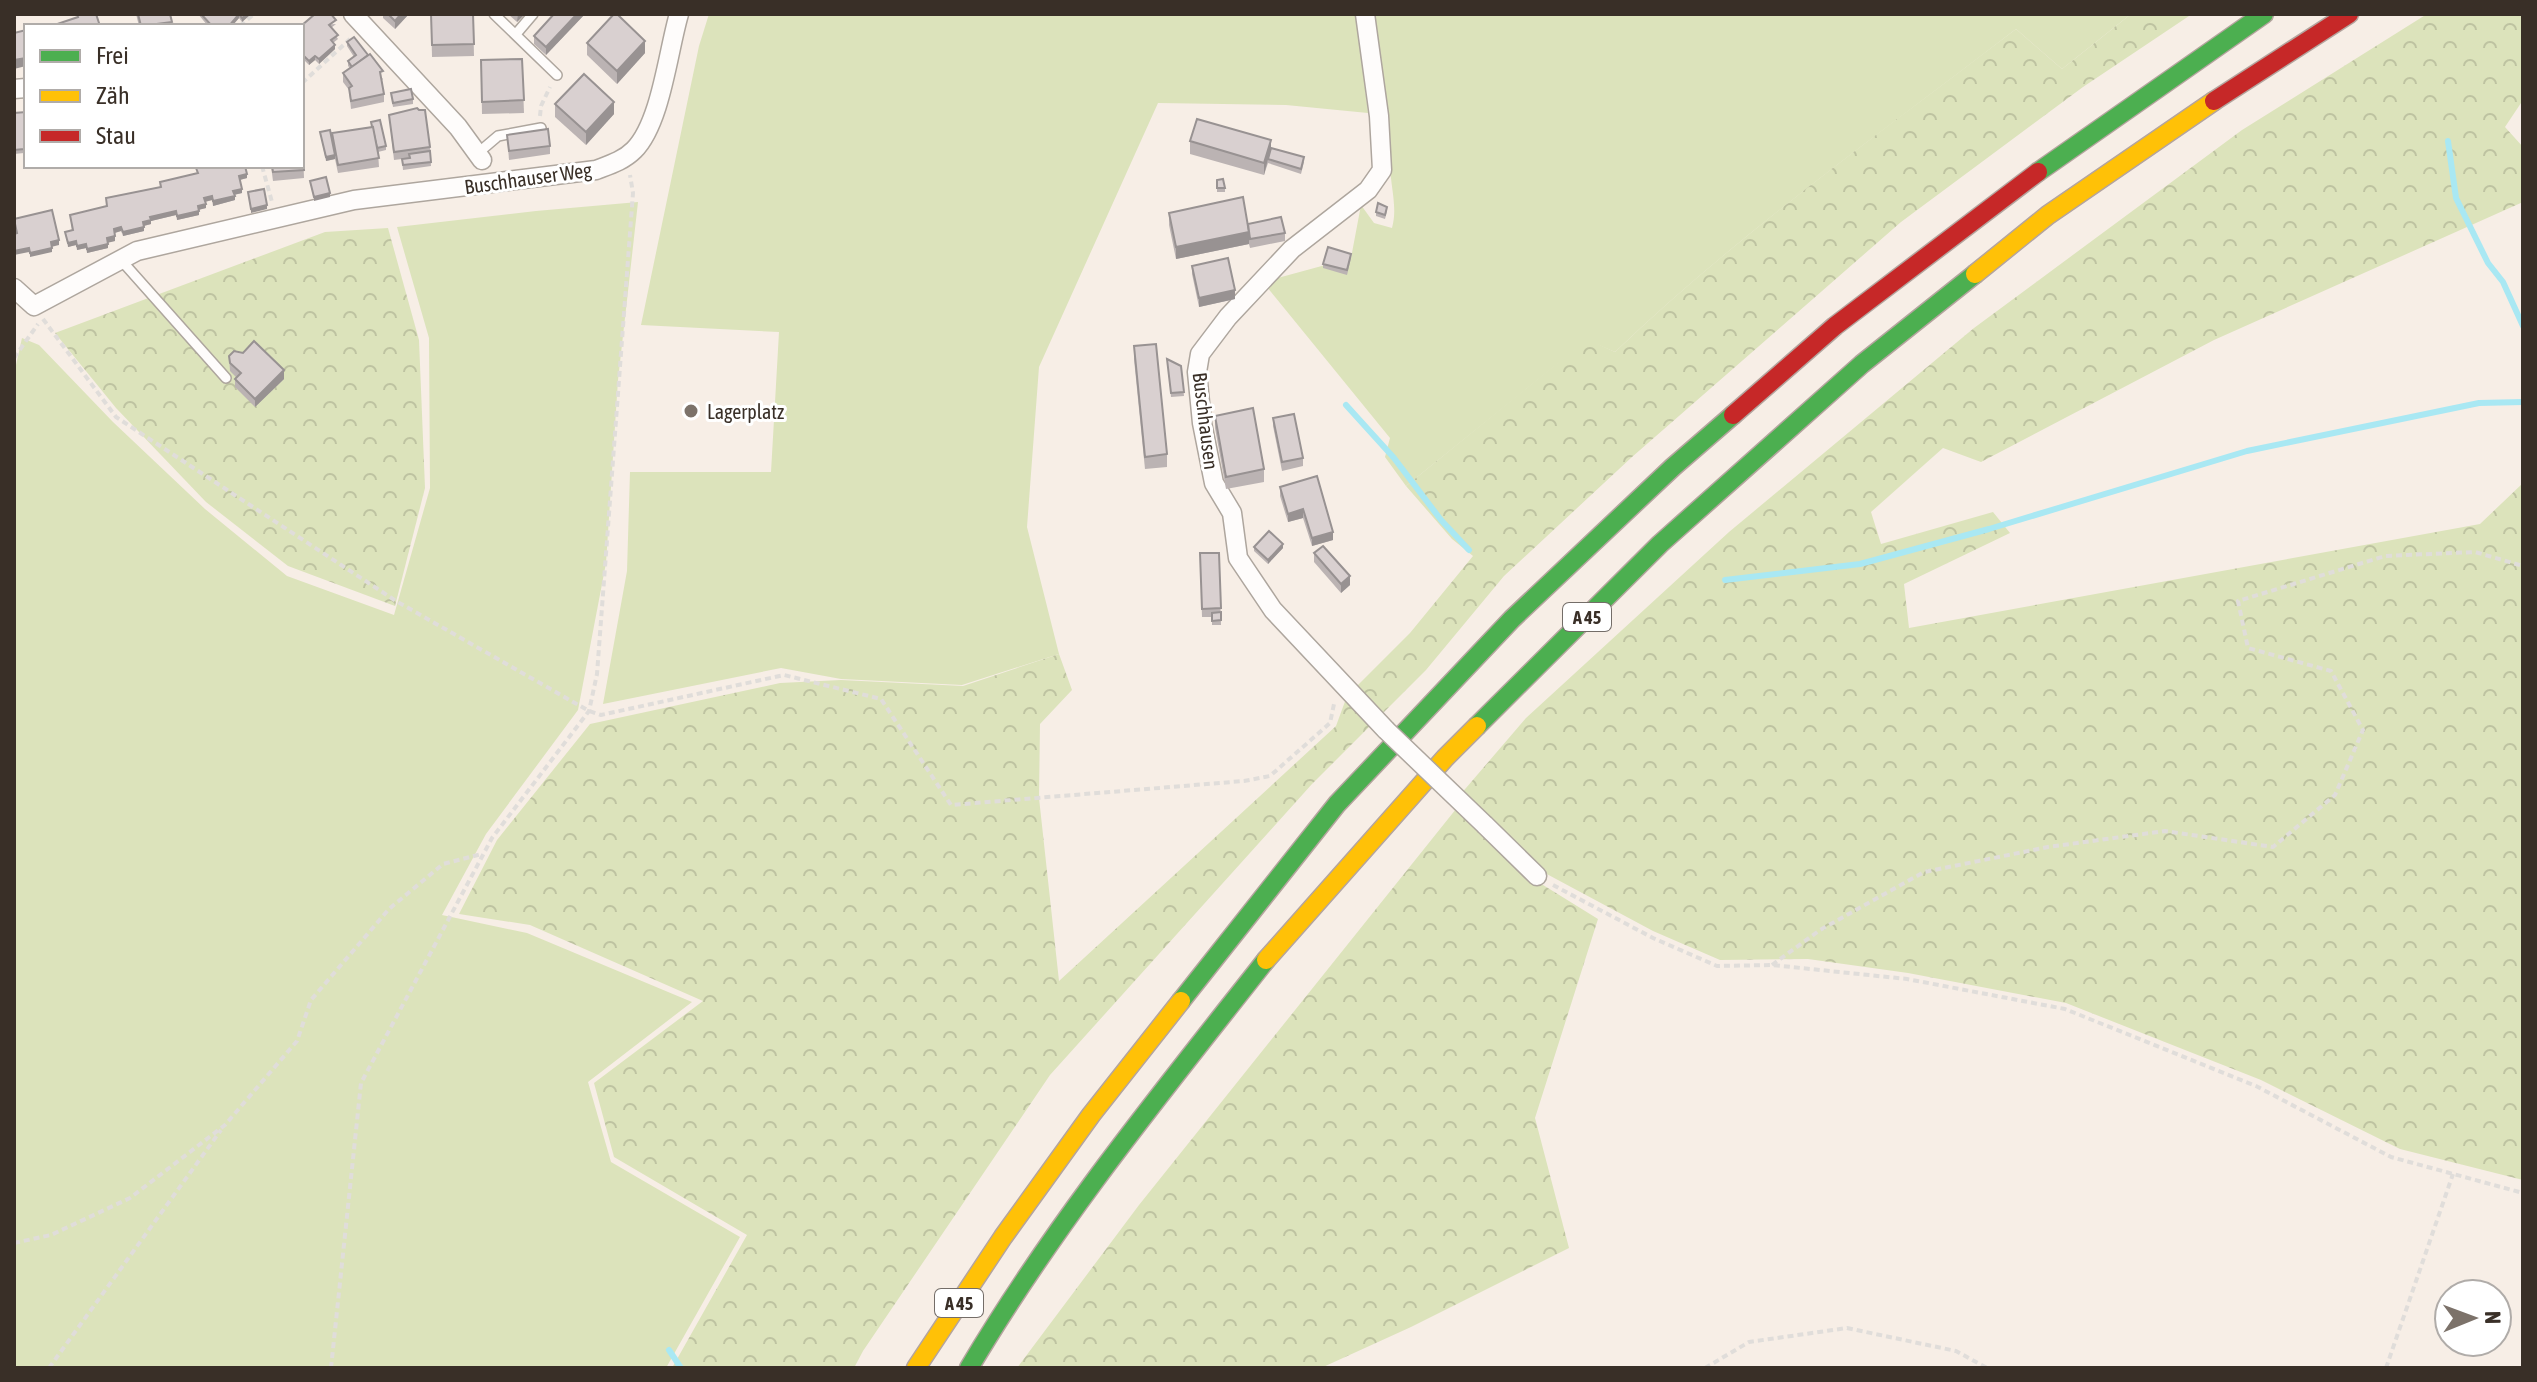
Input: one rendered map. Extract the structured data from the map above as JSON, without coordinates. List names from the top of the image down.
{
  "streets": {
    "highway": ["A 45"],
    "street": ["Buschhauser Weg", "Buschhausen"]
  },
  "places": ["Lagerplatz"],
  "legend": ["Frei", "Zäh", "Stau"],
  "north": "right"
}
